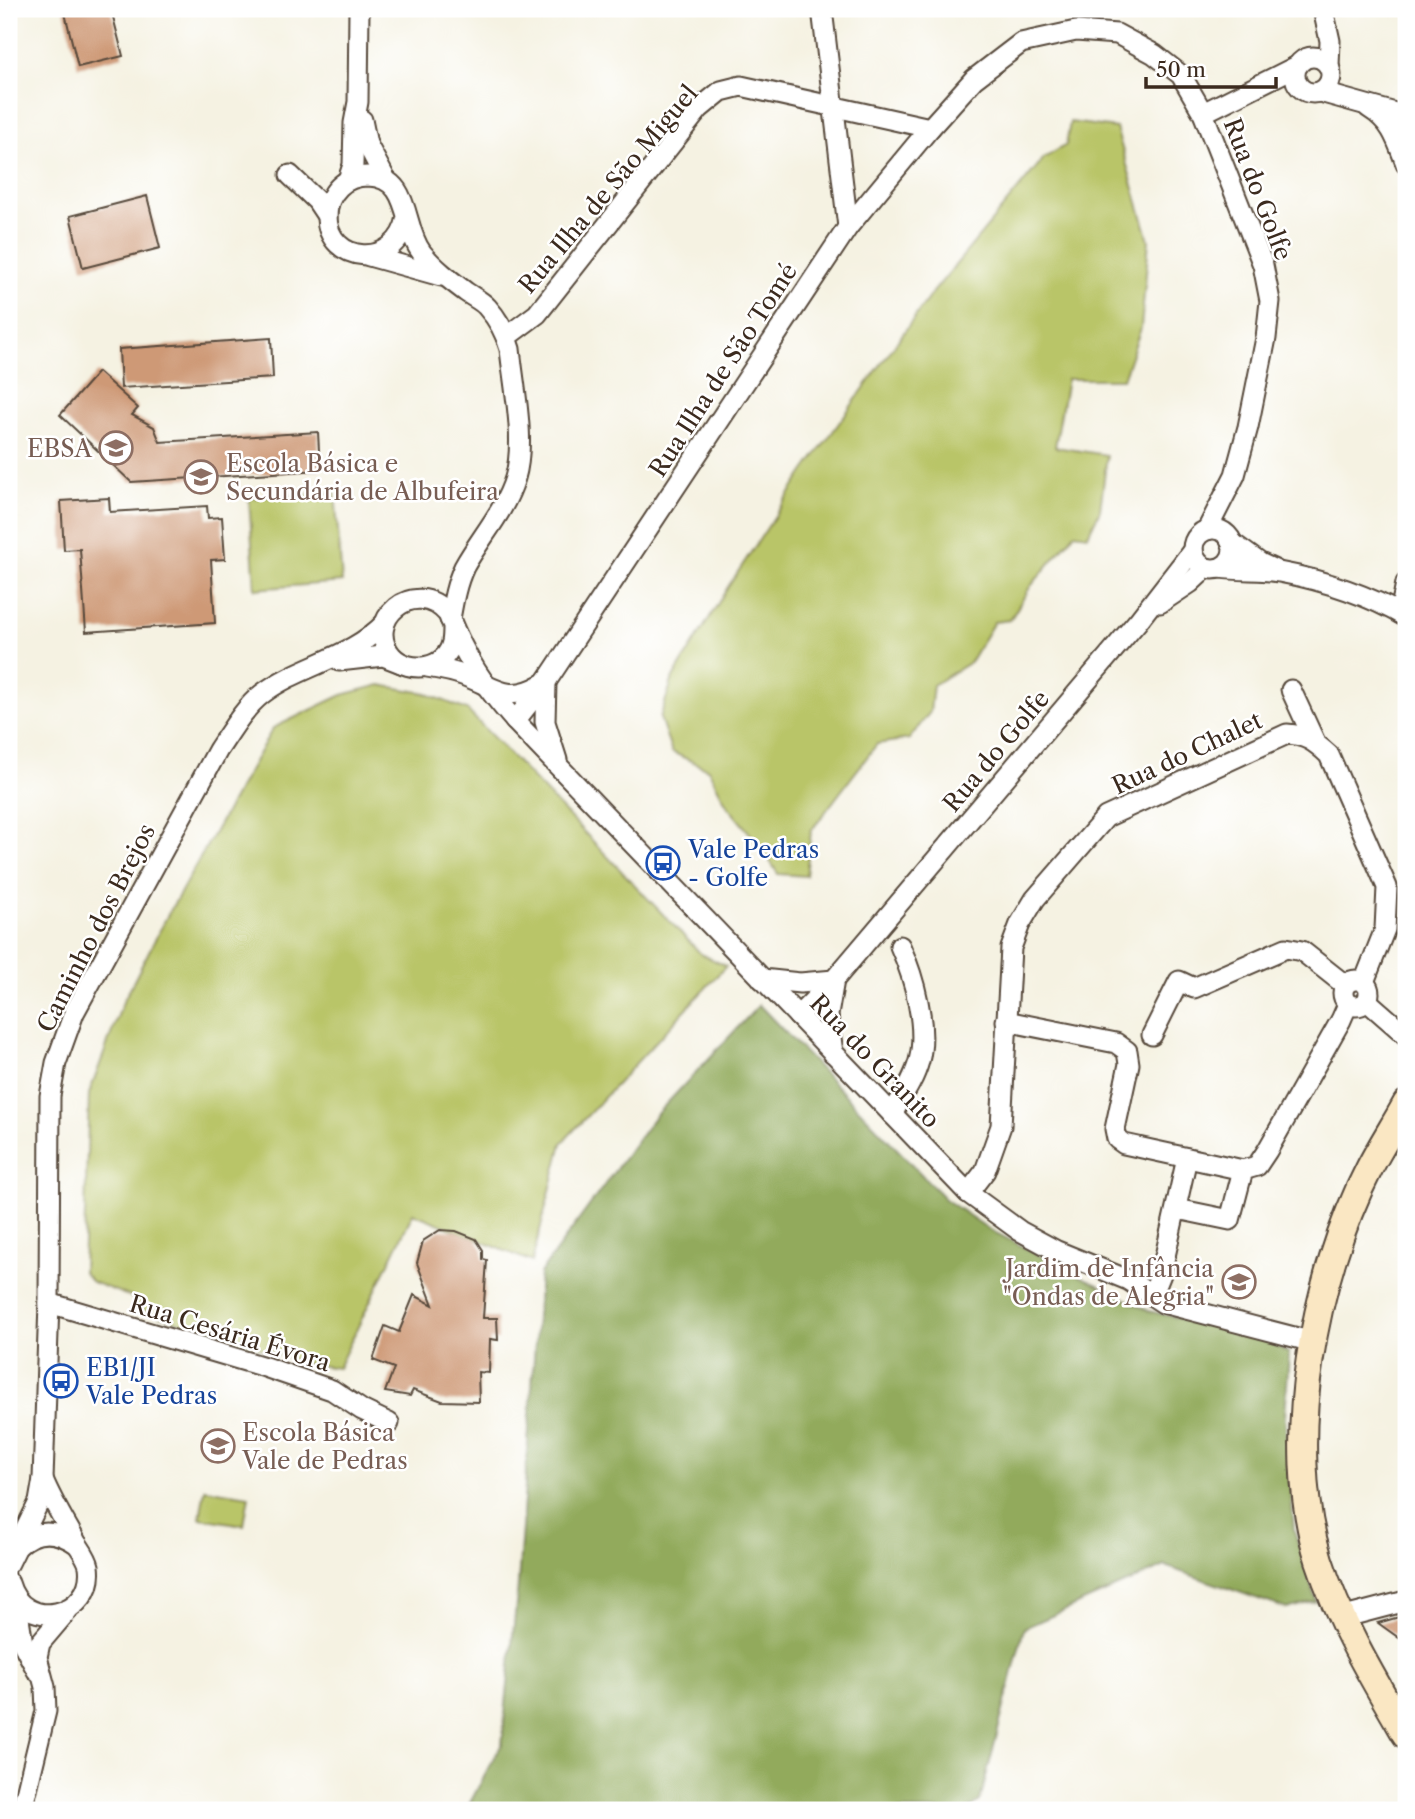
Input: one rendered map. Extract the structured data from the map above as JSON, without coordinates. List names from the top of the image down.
{
  "streets": {
    "street": [
      "Rua Ilha de São Miguel",
      "Rua do Golfe",
      "Rua Ilha de São Tomé",
      "Rua do Chalet",
      "Caminho dos Brejos",
      "Rua do Granito",
      "Rua Cesária Évora"
    ]
  },
  "crossings": [
    ["Rua Ilha de São Miguel", "Rua do Golfe"],
    ["Rua do Golfe", "Rua Ilha de São Tomé"],
    ["Rua do Golfe", "Rua do Granito"],
    ["Rua Ilha de São Tomé", "Rua do Granito"],
    ["Rua do Chalet", "Rua do Granito"],
    ["Caminho dos Brejos", "Rua do Granito"],
    ["Caminho dos Brejos", "Rua Cesária Évora"]
  ],
  "places": {
    "school or university": [
      "EBSA",
      "Escola Básica e Secundária de Albufeira",
      "Jardim de Infância \"Ondas de Alegria\"",
      "Escola Básica Vale de Pedras"
    ],
    "bus stop": ["Vale Pedras - Golfe", "EB1/JI Vale Pedras"]
  },
  "scale_bar": "50 m"
}
